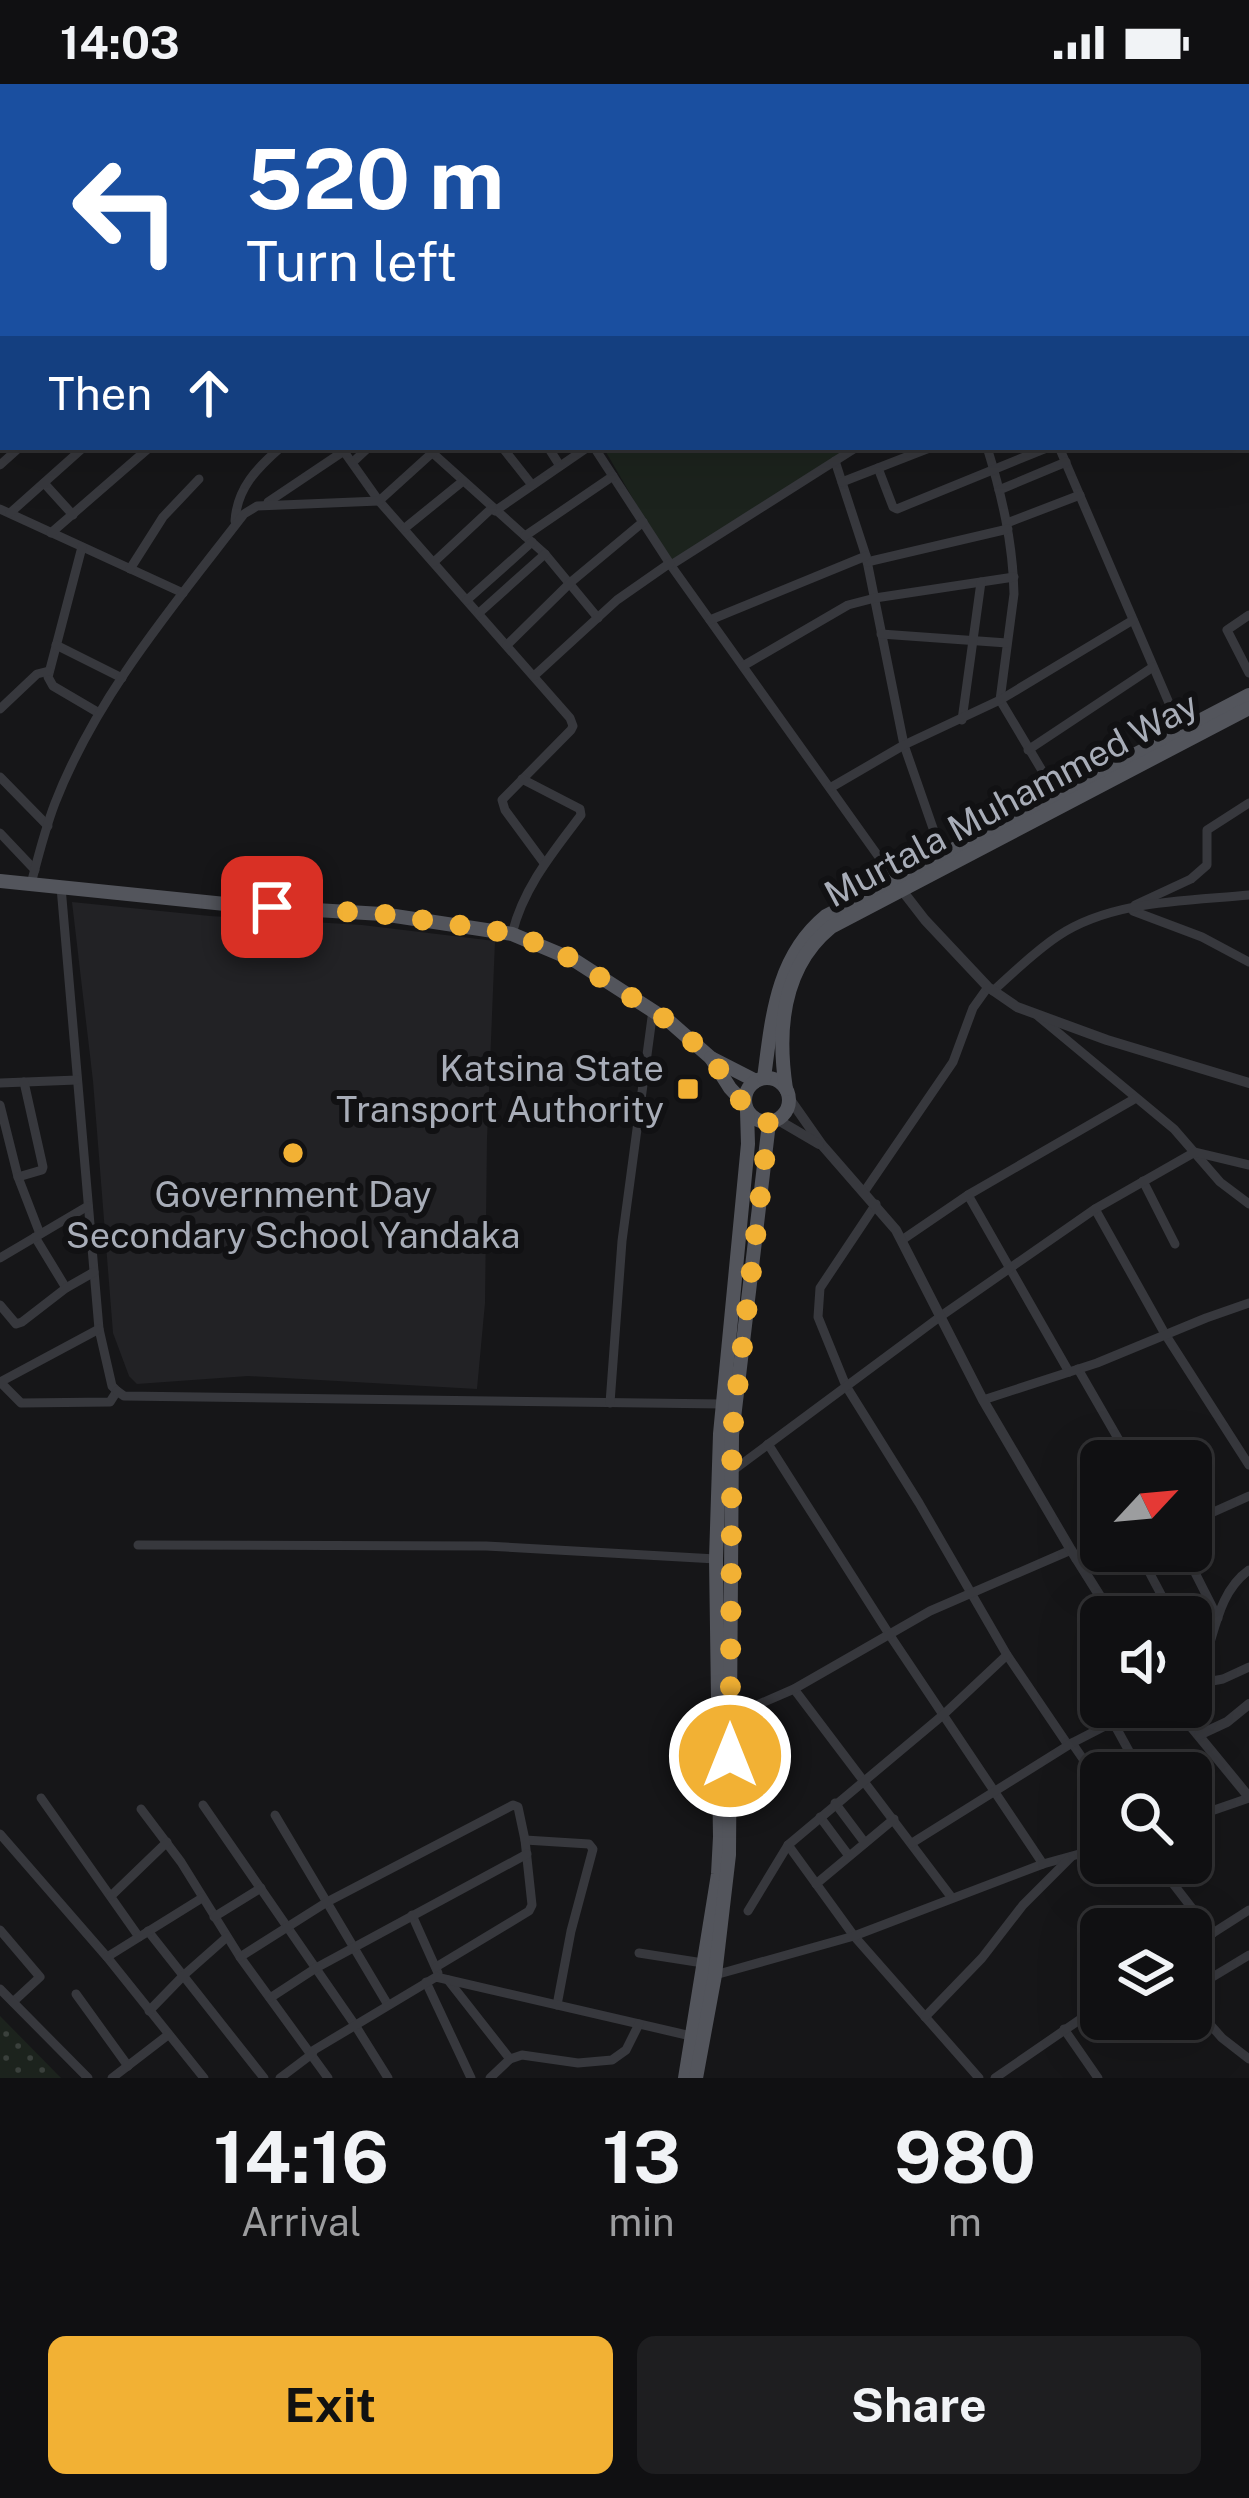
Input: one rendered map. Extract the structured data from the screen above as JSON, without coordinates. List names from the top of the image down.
{
  "streets": {
    "main road": ["Murtala Muhammed Way"]
  },
  "places": {
    "transit": ["Katsina State Transport Authority"],
    "other": ["Government Day Secondary School Yandaka"]
  },
  "north": "top right",
  "page": {
    "status": "14:03",
    "turn": ["520 m", "Turn left"],
    "then": "Then",
    "eta": [
      "14:16",
      "Arrival",
      "13",
      "min",
      "980",
      "m"
    ],
    "buttons": ["Exit", "Share"]
  }
}
